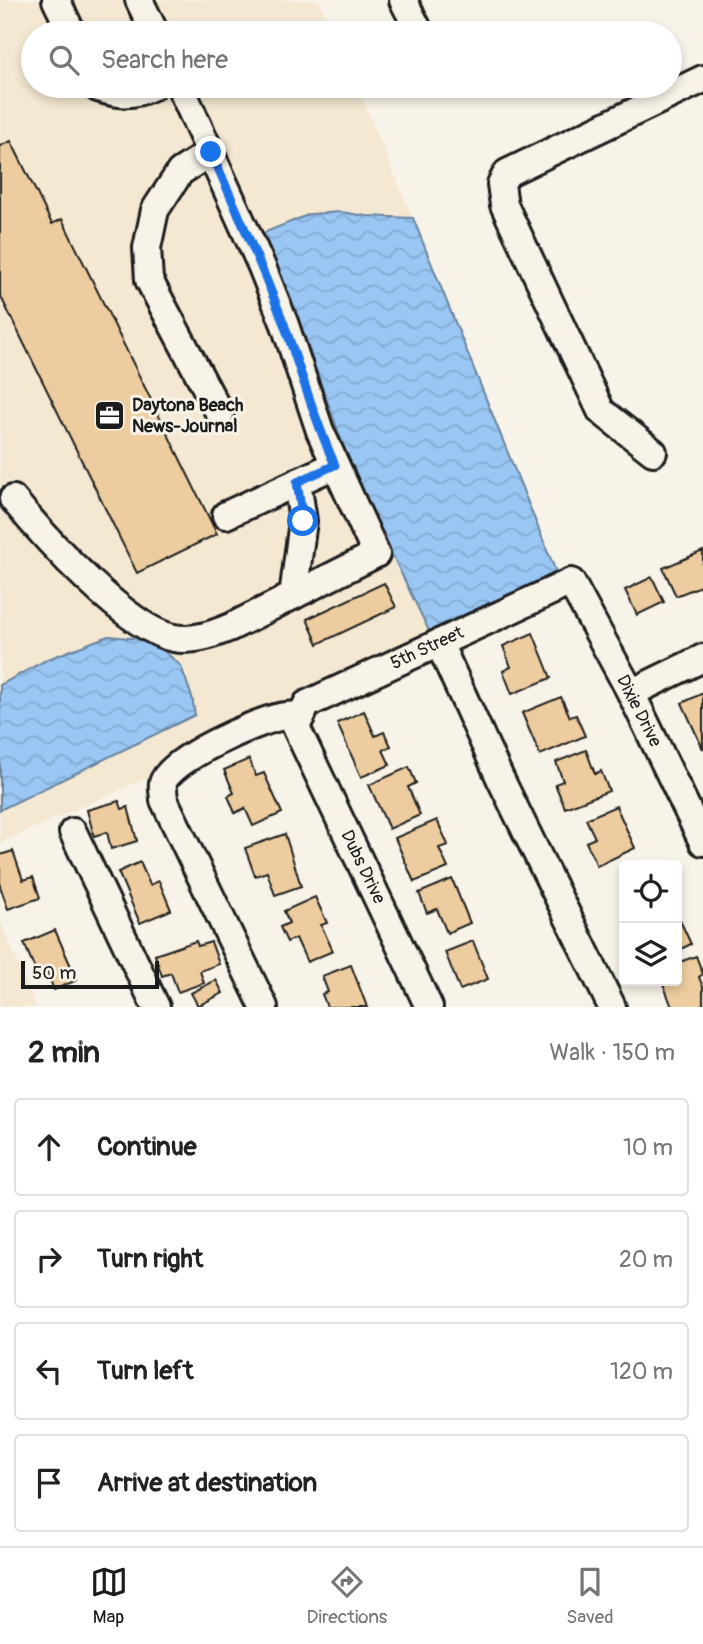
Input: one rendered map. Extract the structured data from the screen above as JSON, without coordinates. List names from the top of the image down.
{
  "streets": {
    "street": ["5th Street", "Dixie Drive", "Dubs Drive"]
  },
  "crossings": [
    ["5th Street", "Dixie Drive"],
    ["5th Street", "Dubs Drive"]
  ],
  "places": {
    "office": ["Daytona Beach News-Journal"]
  },
  "scale_bar": "50 m",
  "page": {
    "search": "Search here",
    "scale": "50 m",
    "heading": ["2 min", "Walk · 150 m"],
    "list": [
      ["Continue", "10 m"],
      ["Turn right", "20 m"],
      ["Turn left", "120 m"],
      "Arrive at destination"
    ],
    "nav": ["Map", "Directions", "Saved"]
  }
}
